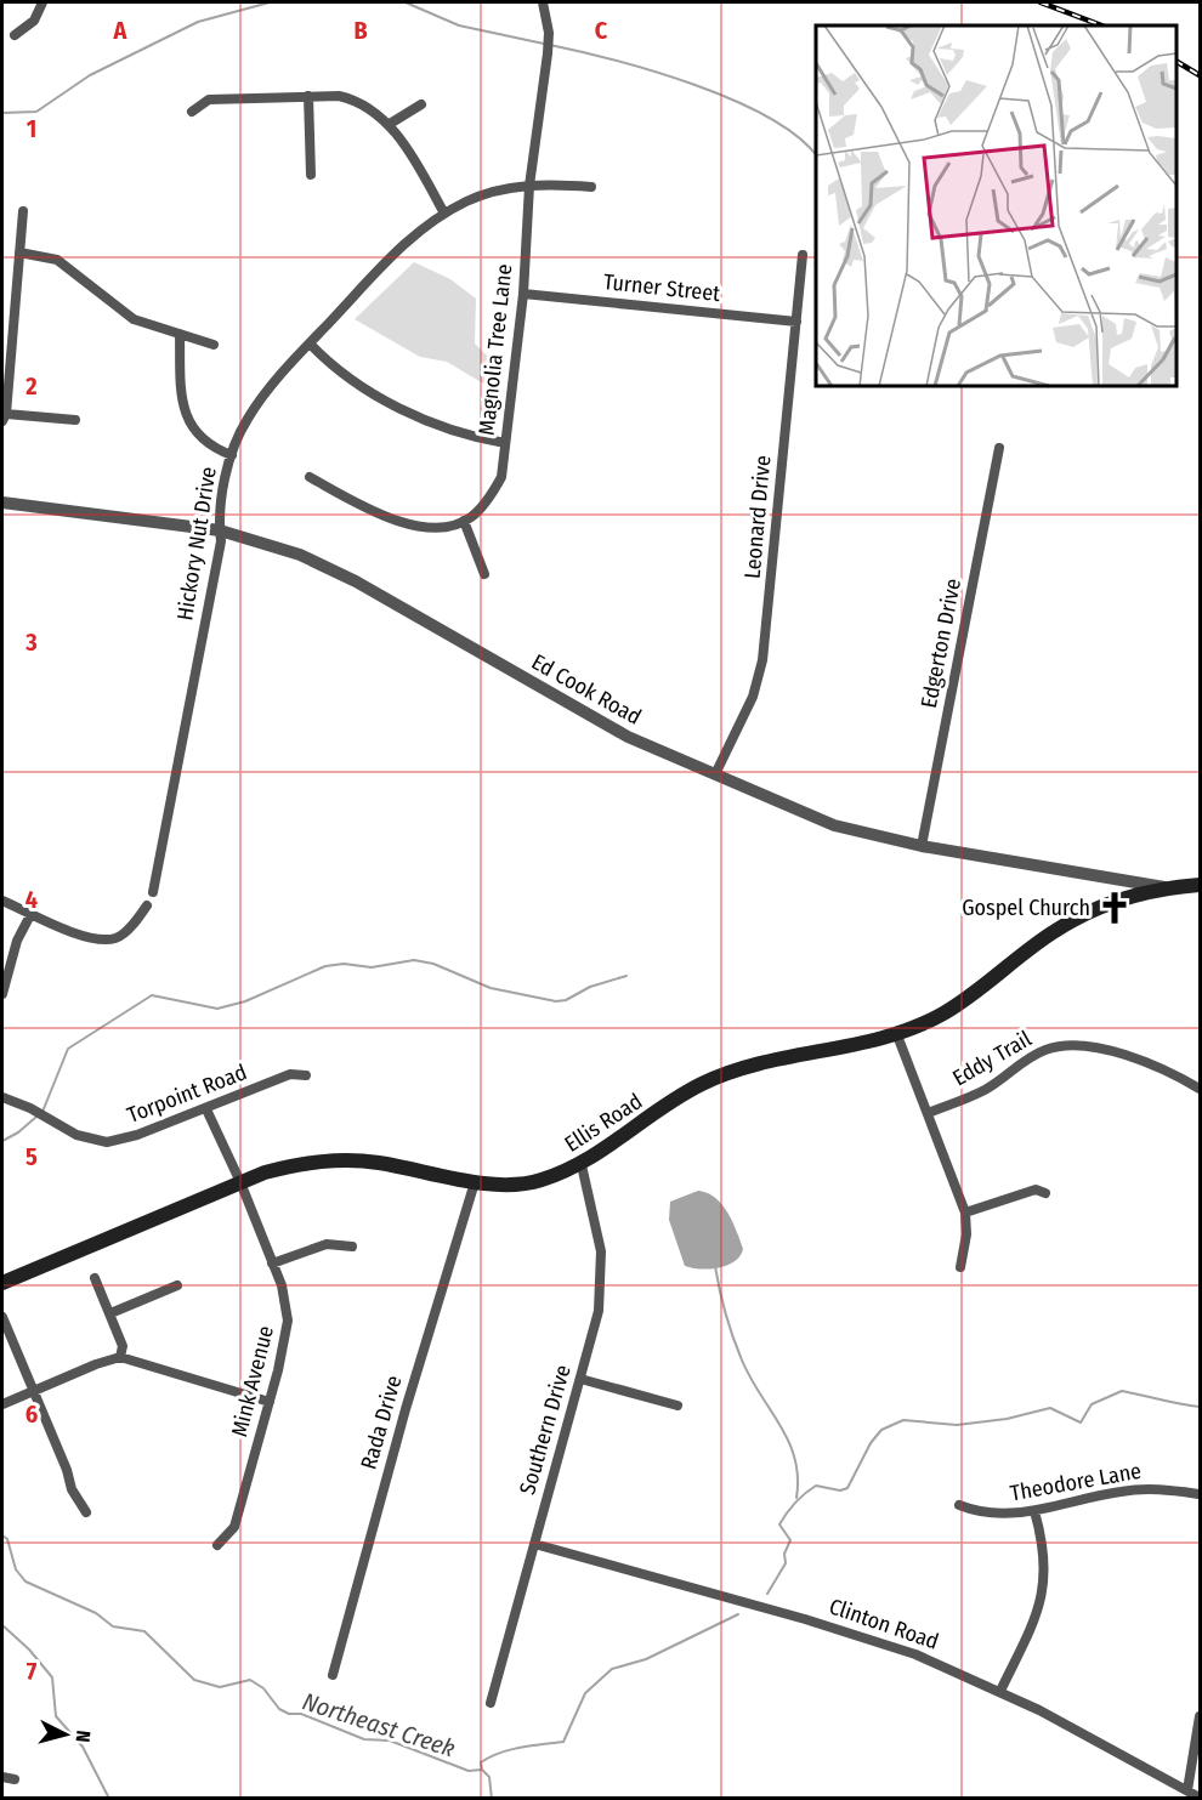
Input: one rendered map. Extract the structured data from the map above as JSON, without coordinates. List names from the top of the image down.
{
  "streets": {
    "main road": ["Ellis Road"],
    "street": [
      "Turner Street",
      "Magnolia Tree Lane",
      "Leonard Drive",
      "Hickory Nut Drive",
      "Edgerton Drive",
      "Ed Cook Road",
      "Eddy Trail",
      "Torpoint Road",
      "Mink Avenue",
      "Rada Drive",
      "Southern Drive",
      "Theodore Lane",
      "Clinton Road"
    ]
  },
  "crossings": [
    ["Turner Street", "Magnolia Tree Lane"],
    ["Turner Street", "Leonard Drive"],
    ["Magnolia Tree Lane", "Hickory Nut Drive"],
    ["Leonard Drive", "Ed Cook Road"],
    ["Hickory Nut Drive", "Ed Cook Road"],
    ["Edgerton Drive", "Ed Cook Road"],
    ["Ed Cook Road", "Ellis Road"],
    ["Torpoint Road", "Mink Avenue"],
    ["Ellis Road", "Mink Avenue"],
    ["Ellis Road", "Rada Drive"],
    ["Ellis Road", "Southern Drive"],
    ["Southern Drive", "Clinton Road"]
  ],
  "water": ["Northeast Creek"],
  "places": {
    "church": ["Gospel Church"]
  },
  "north": "right",
  "grid": {
    "columns": ["A", "B", "C"],
    "rows": [
      "1",
      "2",
      "3",
      "4",
      "5",
      "6",
      "7"
    ]
  }
}
